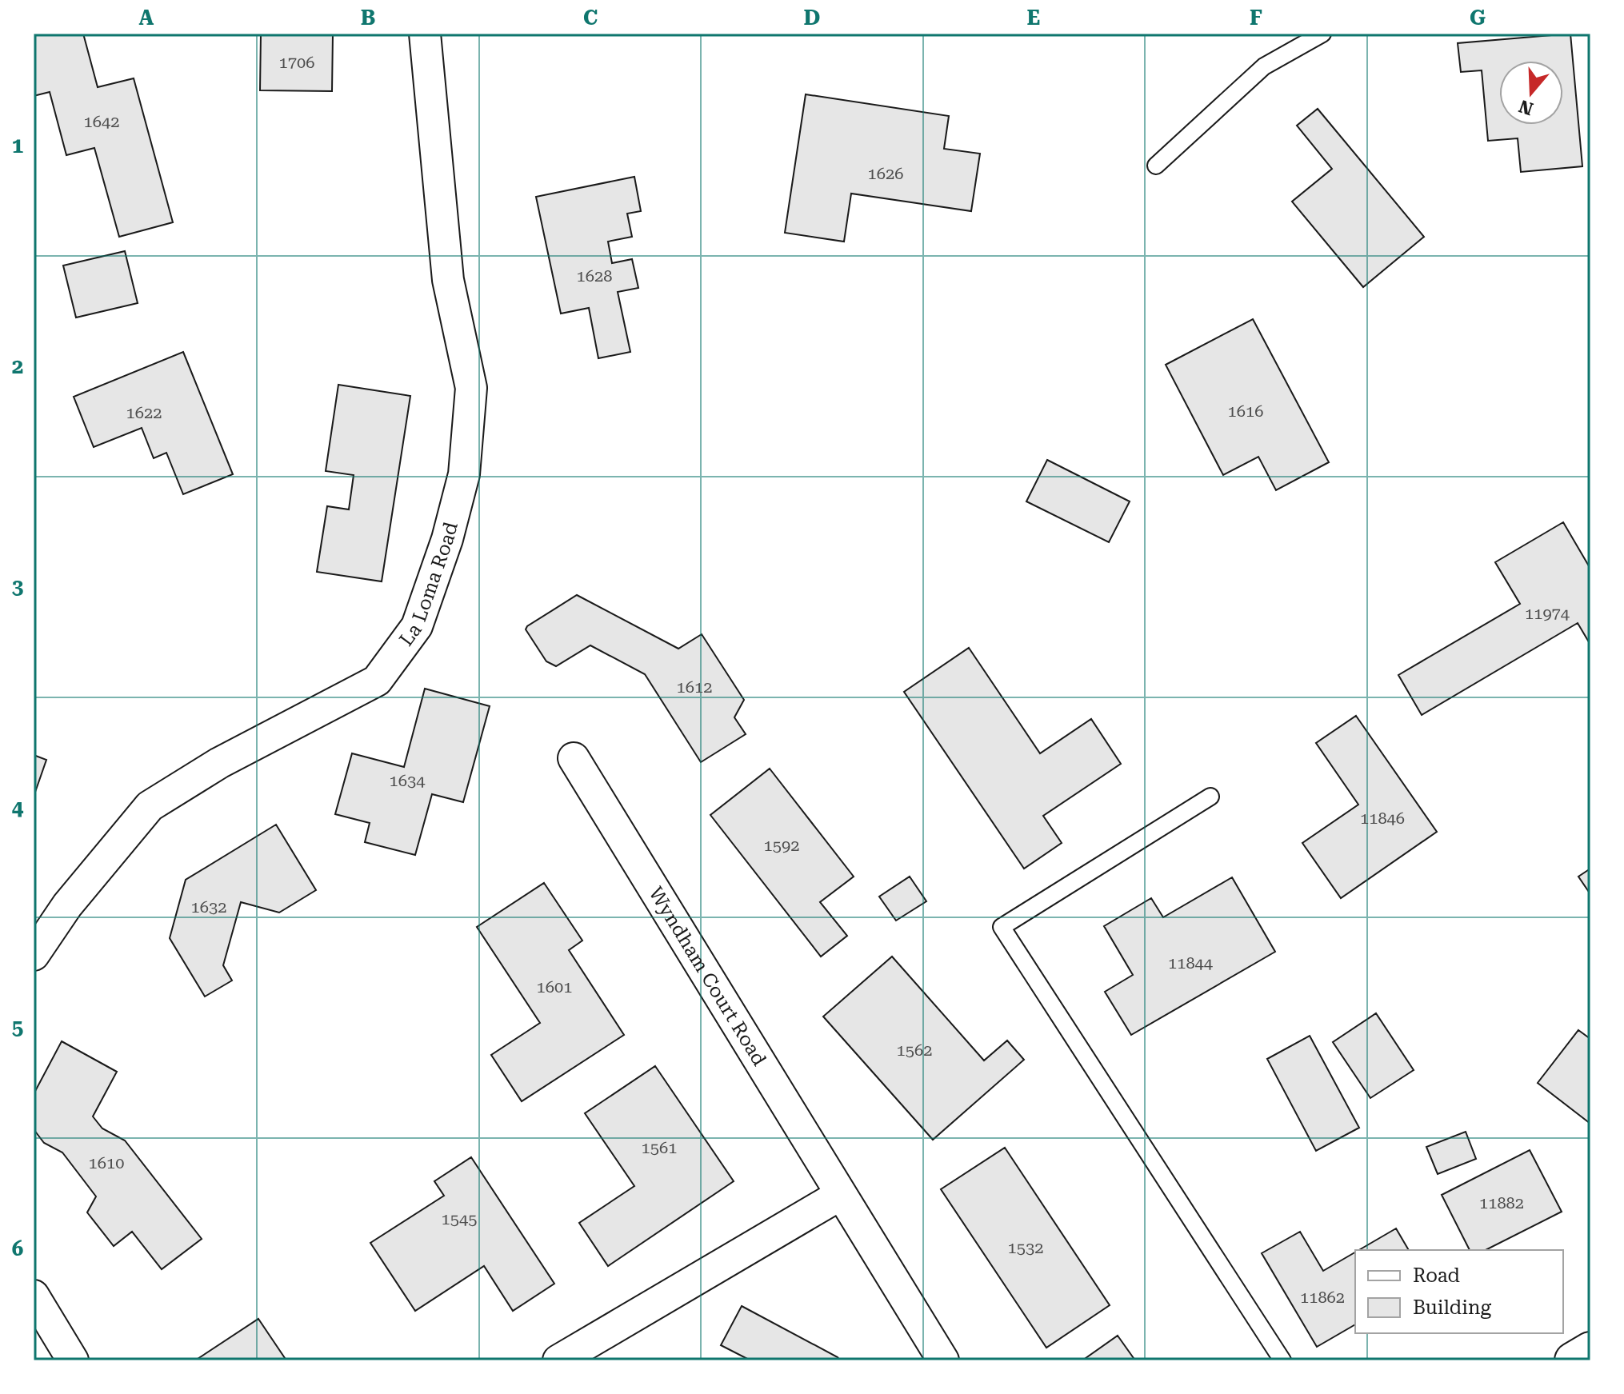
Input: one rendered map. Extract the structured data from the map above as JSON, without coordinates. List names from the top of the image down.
{
  "streets": {
    "street": ["La Loma Road", "Wyndham Court Road"]
  },
  "house_numbers": [
    "1706",
    "1642",
    "1626",
    "1628",
    "1616",
    "1622",
    "11974",
    "1612",
    "1634",
    "11846",
    "1592",
    "1632",
    "11844",
    "1601",
    "1562",
    "1561",
    "1610",
    "11882",
    "1545",
    "1532",
    "11862"
  ],
  "legend": ["Road", "Building"],
  "north": "bottom",
  "grid": {
    "columns": [
      "A",
      "B",
      "C",
      "D",
      "E",
      "F",
      "G"
    ],
    "rows": [
      "1",
      "2",
      "3",
      "4",
      "5",
      "6"
    ]
  }
}
